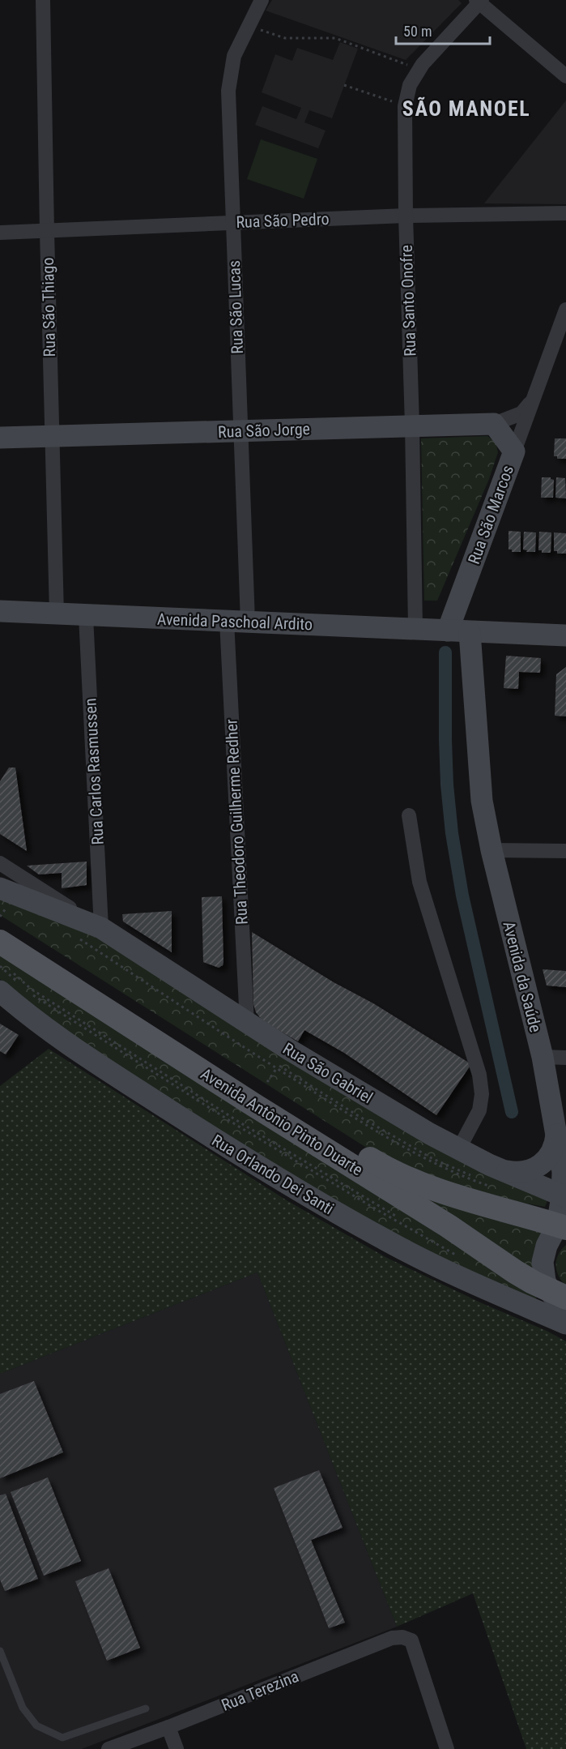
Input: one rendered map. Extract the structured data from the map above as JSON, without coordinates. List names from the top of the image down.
{
  "streets": {
    "main road": [
      "Rua São Jorge",
      "Rua São Marcos",
      "Avenida Paschoal Ardito",
      "Avenida da Saúde",
      "Rua São Gabriel",
      "Avenida Antônio Pinto Duarte",
      "Rua Orlando Dei Santi"
    ],
    "street": [
      "Rua São Pedro",
      "Rua Santo Onofre",
      "Rua São Thiago",
      "Rua São Lucas",
      "Rua Carlos Rasmussen",
      "Rua Theodoro Guilherme Redher",
      "Rua Terezina"
    ]
  },
  "crossings": [
    ["Rua São Pedro", "Rua Santo Onofre"],
    ["Rua São Pedro", "Rua São Thiago"],
    ["Rua São Pedro", "Rua São Lucas"],
    ["Rua Santo Onofre", "Rua São Jorge"],
    ["Rua Santo Onofre", "Avenida Paschoal Ardito"],
    ["Rua São Thiago", "Rua São Jorge"],
    ["Rua São Thiago", "Avenida Paschoal Ardito"],
    ["Rua São Lucas", "Rua São Jorge"],
    ["Rua São Lucas", "Avenida Paschoal Ardito"],
    ["Rua São Lucas", "Rua Theodoro Guilherme Redher"],
    ["Rua São Jorge", "Rua São Marcos"],
    ["Rua São Marcos", "Avenida Paschoal Ardito"],
    ["Avenida Paschoal Ardito", "Rua Carlos Rasmussen"],
    ["Avenida Paschoal Ardito", "Rua Theodoro Guilherme Redher"],
    ["Avenida Paschoal Ardito", "Avenida da Saúde"],
    ["Rua Carlos Rasmussen", "Rua São Gabriel"],
    ["Rua Theodoro Guilherme Redher", "Rua São Gabriel"],
    ["Avenida da Saúde", "Rua São Gabriel"],
    ["Avenida da Saúde", "Avenida Antônio Pinto Duarte"]
  ],
  "districts": ["SÃO MANOEL"],
  "scale_bar": "50 m"
}
